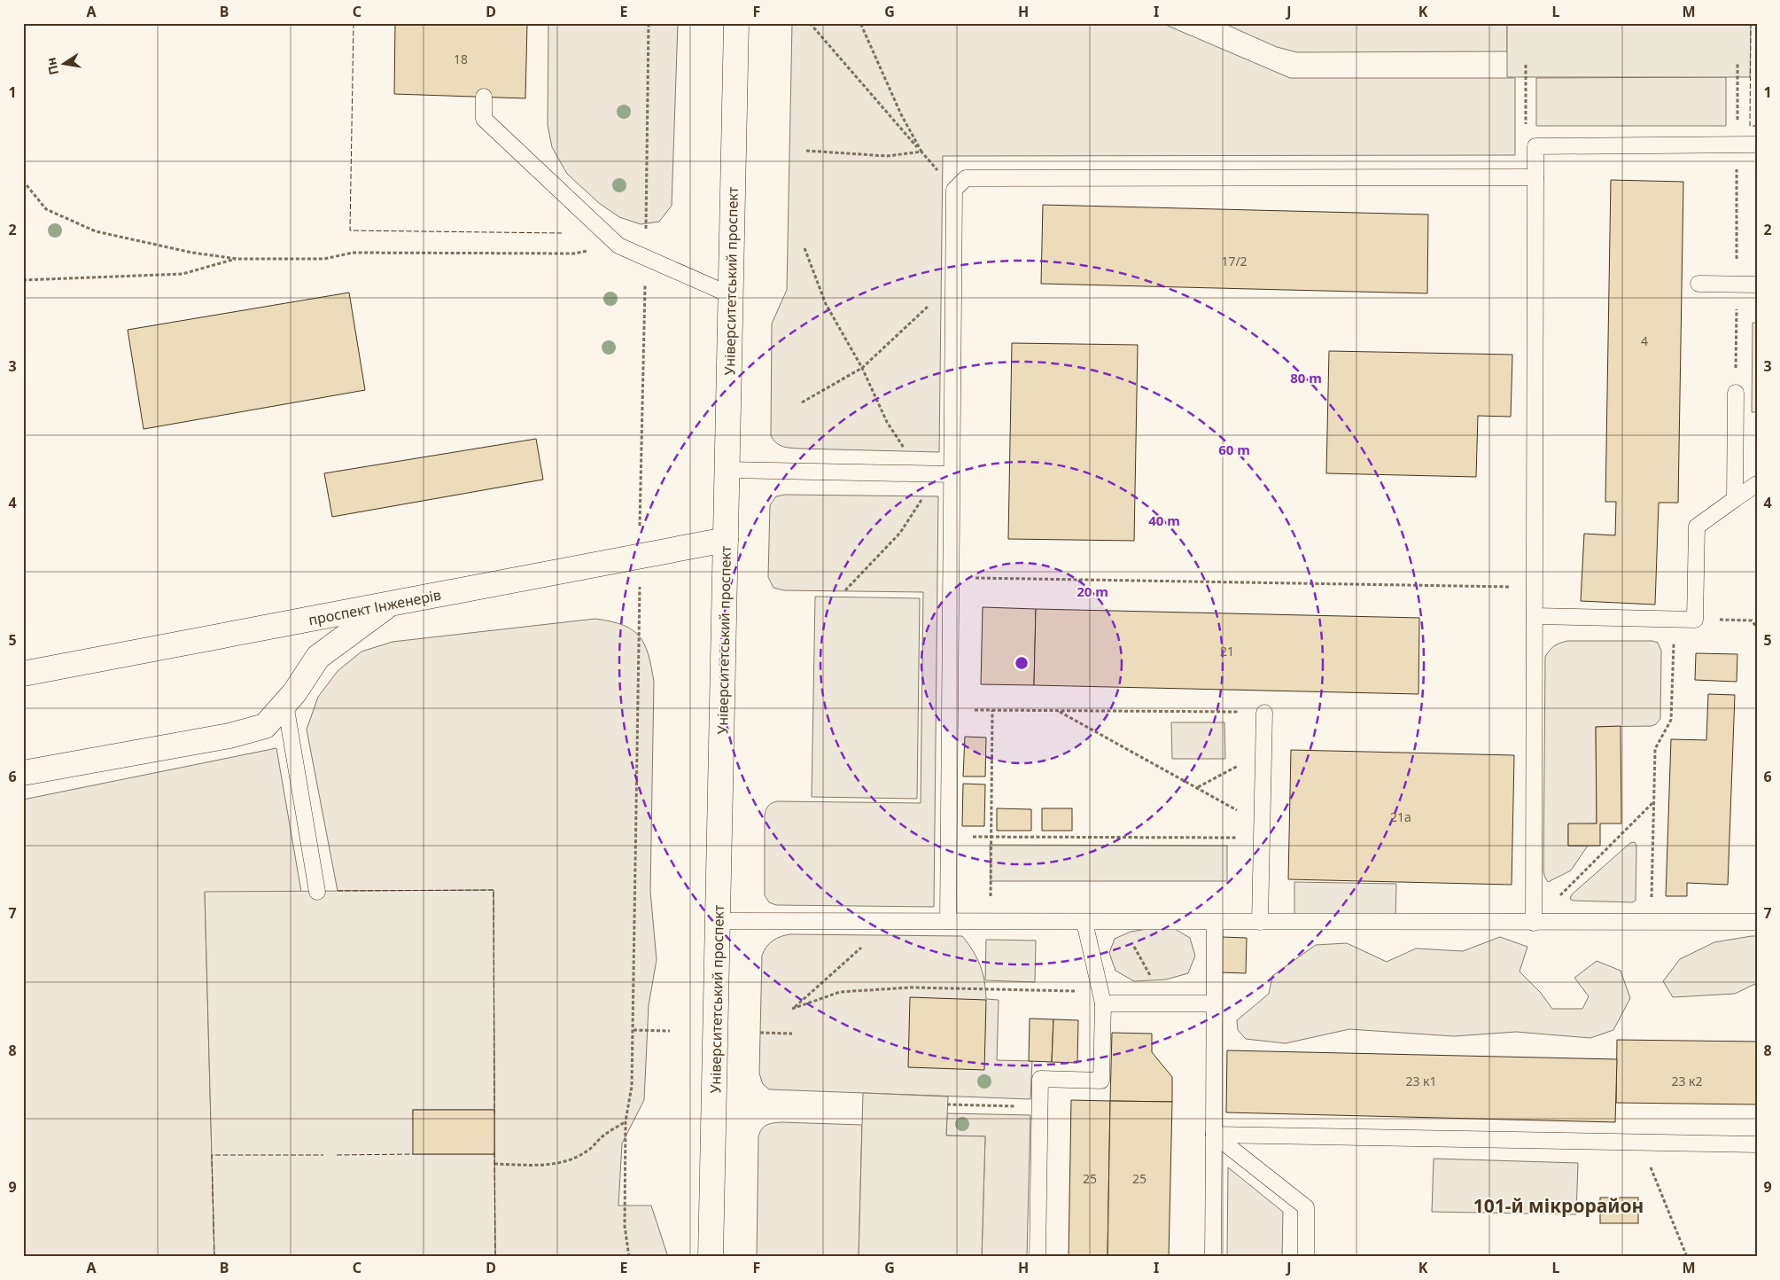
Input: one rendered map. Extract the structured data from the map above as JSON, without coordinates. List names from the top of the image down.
{
  "streets": {
    "main road": ["Університетський проспект", "проспект Інженерів"]
  },
  "crossings": [
    ["Університетський проспект", "проспект Інженерів"]
  ],
  "districts": ["101-й мікрорайон"],
  "house_numbers": [
    "18",
    "17/2",
    "4",
    "21",
    "21а",
    "23 к1",
    "23 к2",
    "25",
    "25"
  ],
  "north": "left",
  "grid": {
    "columns": [
      "A",
      "B",
      "C",
      "D",
      "E",
      "F",
      "G",
      "H",
      "I",
      "J",
      "K",
      "L",
      "M"
    ],
    "rows": [
      "1",
      "2",
      "3",
      "4",
      "5",
      "6",
      "7",
      "8",
      "9"
    ]
  },
  "rings": [
    "80 m",
    "60 m",
    "40 m",
    "20 m"
  ]
}
